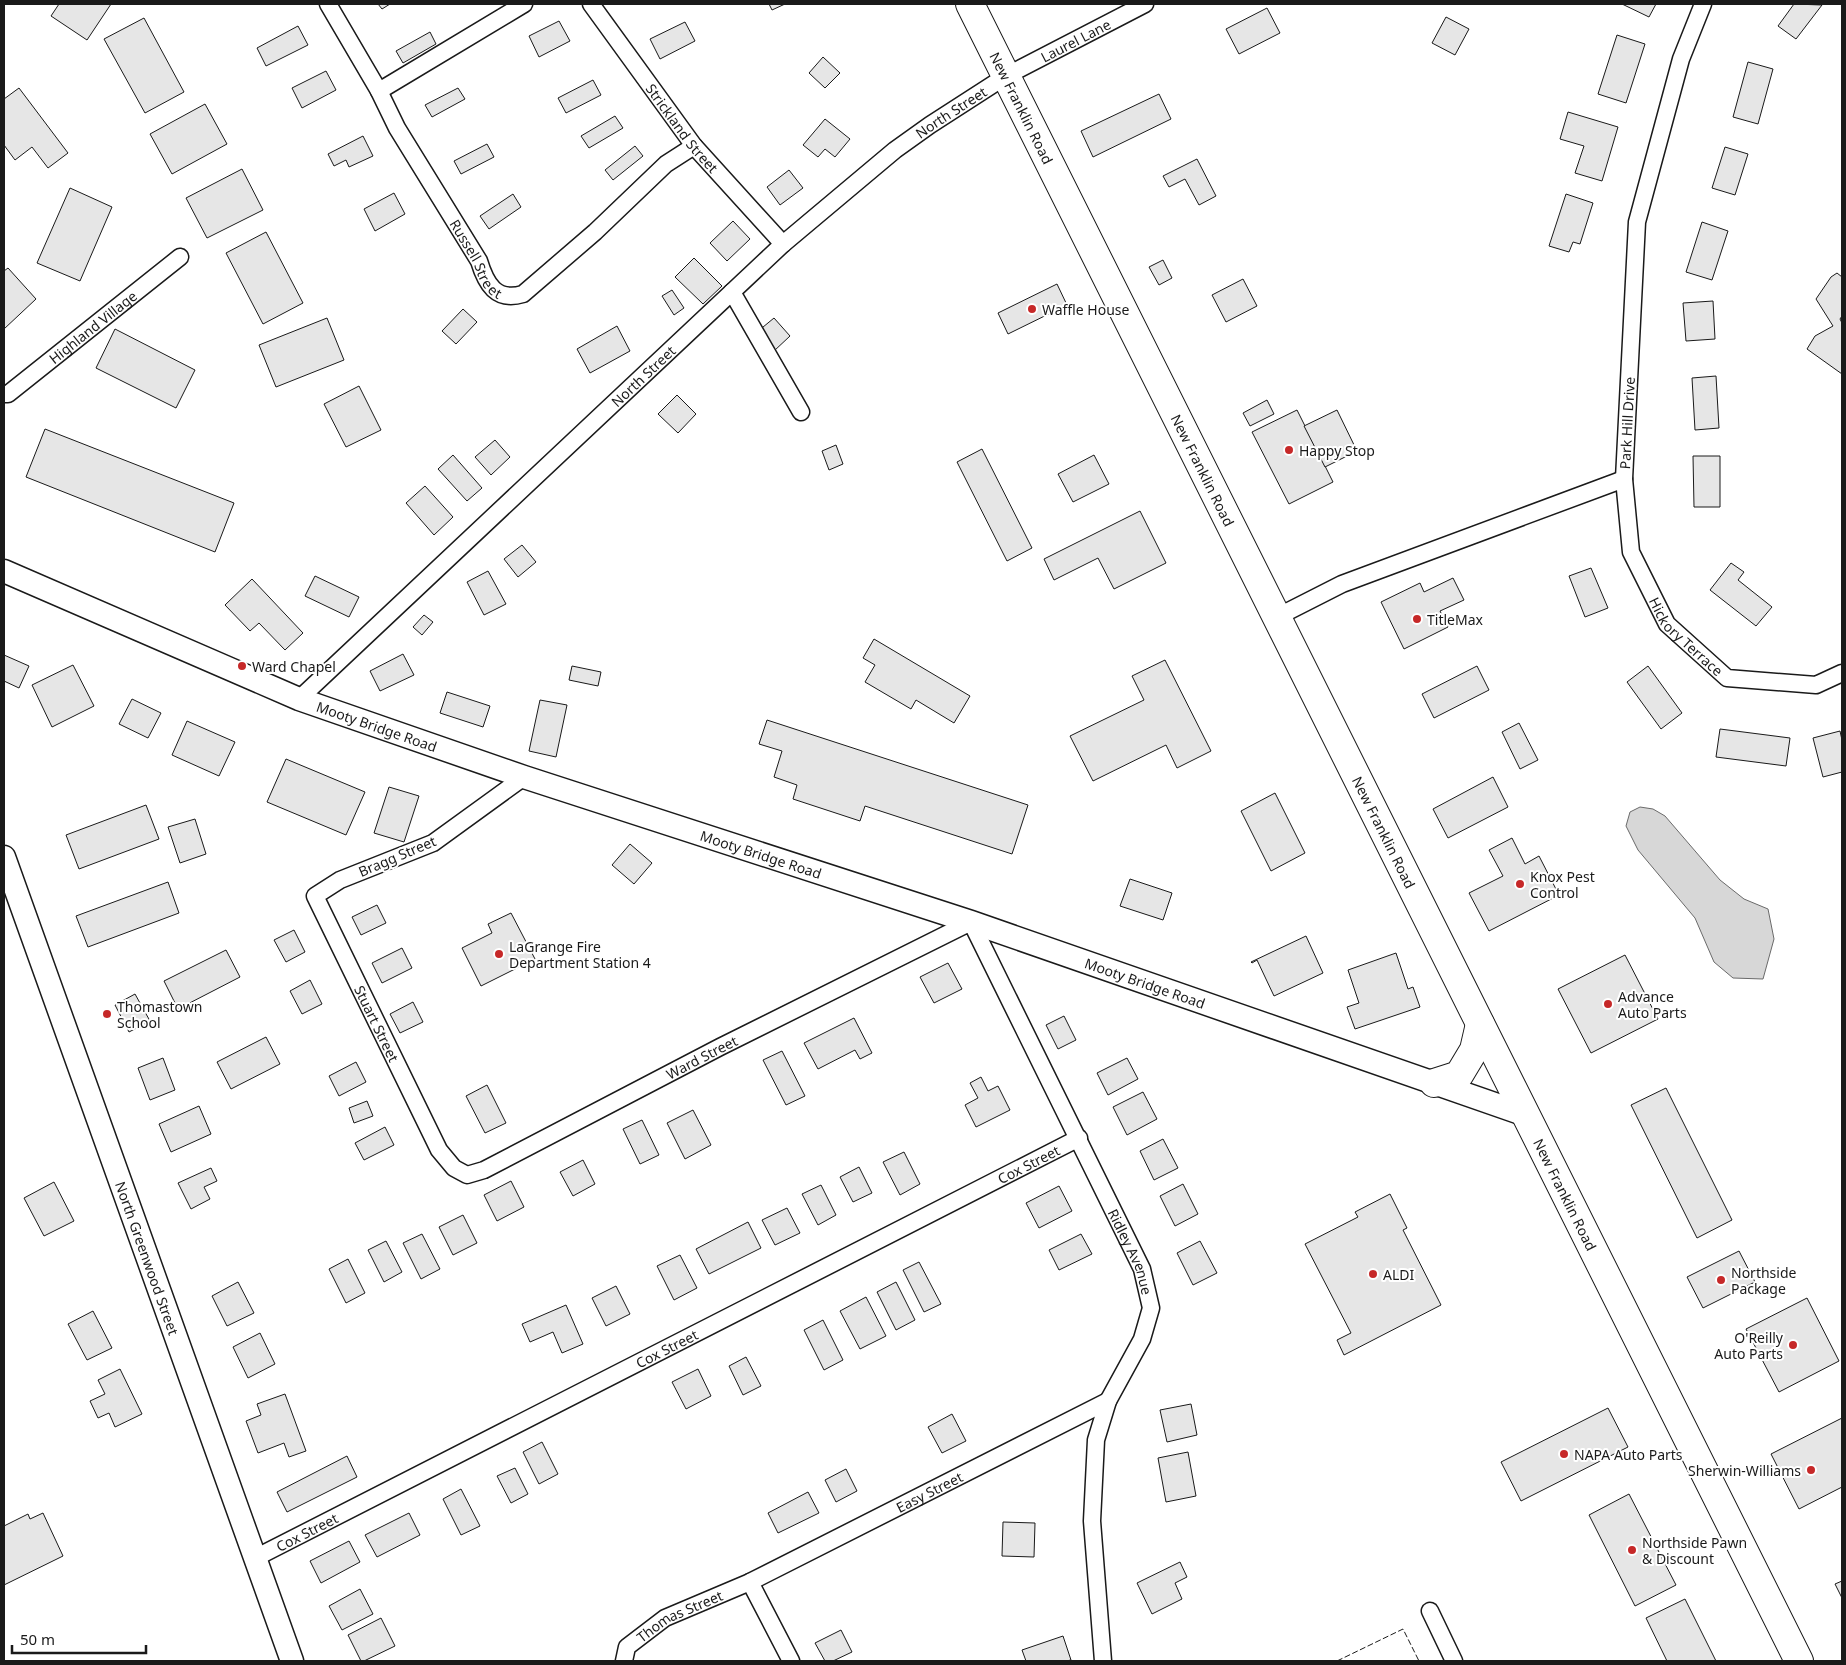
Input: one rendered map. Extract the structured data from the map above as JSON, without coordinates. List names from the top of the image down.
{
  "streets": {
    "highway": ["New Franklin Road"],
    "street": [
      "Laurel Lane",
      "North Street",
      "Strickland Street",
      "Russell Street",
      "Highland Village",
      "Park Hill Drive",
      "Hickory Terrace",
      "Mooty Bridge Road",
      "Bragg Street",
      "Stuart Street",
      "Ward Street",
      "Cox Street",
      "Ridley Avenue",
      "North Greenwood Street",
      "Easy Street",
      "Thomas Street"
    ]
  },
  "crossings": [
    ["Laurel Lane", "New Franklin Road"],
    ["Laurel Lane", "North Street"],
    ["New Franklin Road", "North Street"],
    ["New Franklin Road", "Park Hill Drive"],
    ["New Franklin Road", "Mooty Bridge Road"],
    ["North Street", "Strickland Street"],
    ["North Street", "Mooty Bridge Road"],
    ["Strickland Street", "Russell Street"],
    ["Park Hill Drive", "Hickory Terrace"],
    ["Mooty Bridge Road", "Bragg Street"],
    ["Mooty Bridge Road", "Ward Street"],
    ["Mooty Bridge Road", "Ridley Avenue"],
    ["Bragg Street", "Stuart Street"],
    ["Stuart Street", "Ward Street"],
    ["Ward Street", "Ridley Avenue"],
    ["Cox Street", "Ridley Avenue"],
    ["Cox Street", "North Greenwood Street"],
    ["Ridley Avenue", "Easy Street"],
    ["Easy Street", "Thomas Street"]
  ],
  "places": [
    "Waffle House",
    "Happy Stop",
    "TitleMax",
    "Ward Chapel",
    "Knox Pest Control",
    "LaGrange Fire Department Station 4",
    "Advance Auto Parts",
    "Thomastown School",
    "ALDI",
    "Northside Package",
    "O'Reilly Auto Parts",
    "NAPA Auto Parts",
    "Sherwin-Williams",
    "Northside Pawn & Discount"
  ],
  "scale_bar": "50 m"
}
